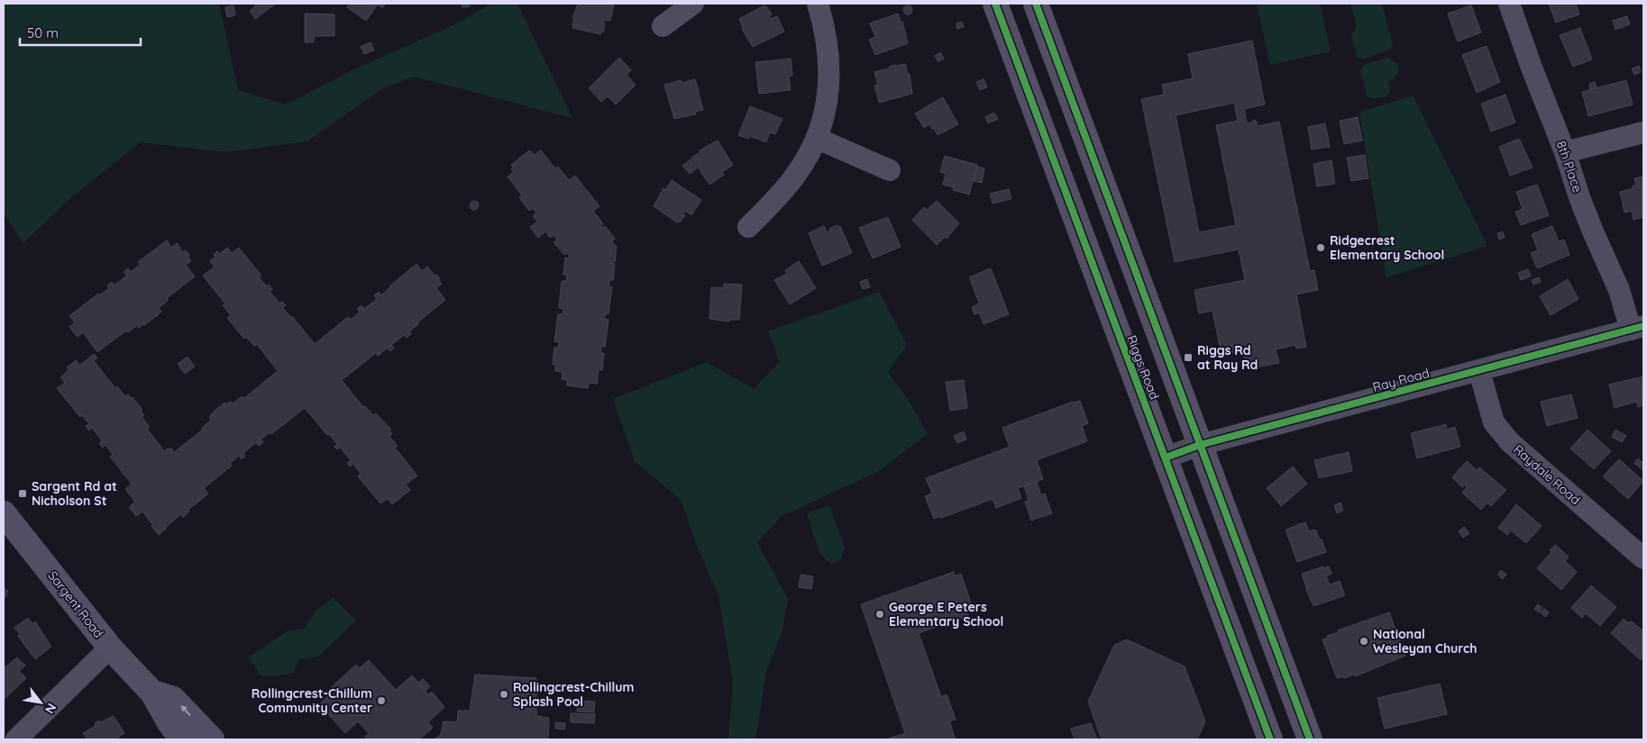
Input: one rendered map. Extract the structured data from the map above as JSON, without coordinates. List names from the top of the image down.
{
  "streets": {
    "main road": ["Riggs Road", "Sargent Road"],
    "street": ["8th Place", "Ray Road", "Raydale Road"]
  },
  "crossings": [
    ["8th Place", "Ray Road"],
    ["Riggs Road", "Ray Road"],
    ["Ray Road", "Raydale Road"]
  ],
  "places": {
    "other": [
      "Ridgecrest Elementary School",
      "George E Peters Elementary School",
      "National Wesleyan Church",
      "Rollingcrest-Chillum Splash Pool",
      "Rollingcrest-Chillum Community Center"
    ],
    "transit": ["Riggs Rd at Ray Rd", "Sargent Rd at Nicholson St"]
  },
  "scale_bar": "50 m",
  "north": "bottom right"
}
